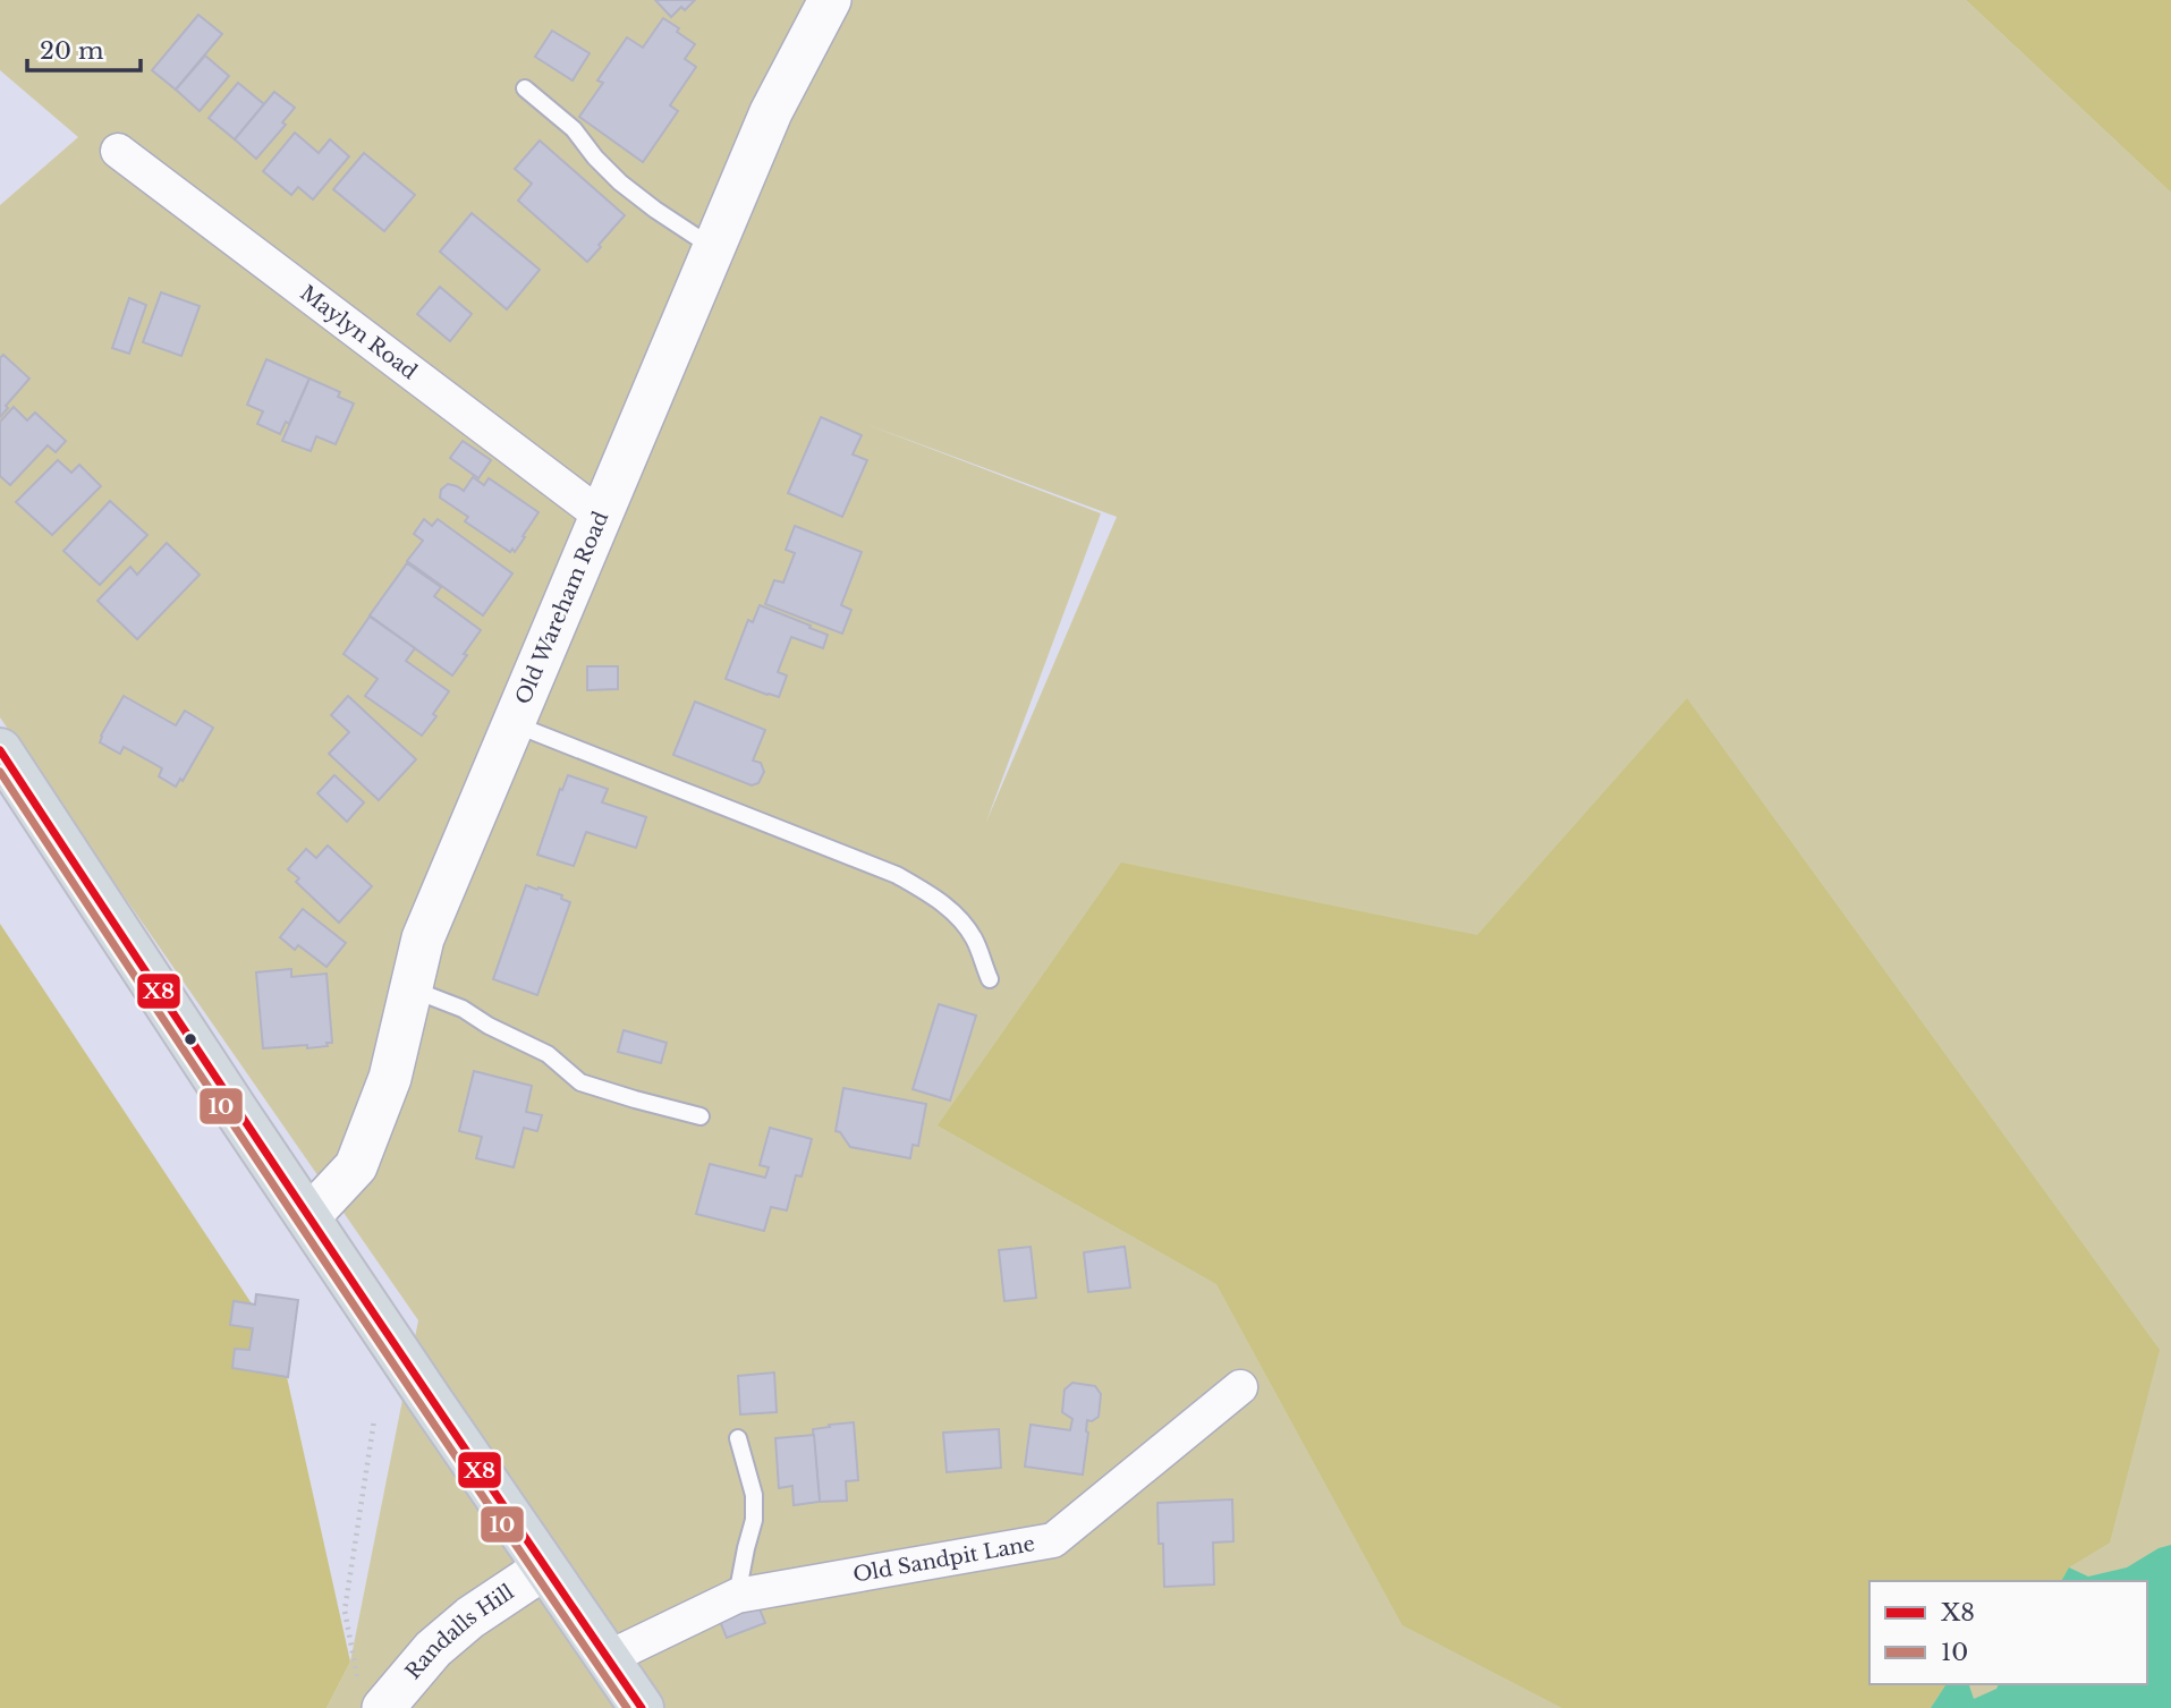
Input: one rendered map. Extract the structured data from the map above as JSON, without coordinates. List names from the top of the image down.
{
  "streets": {
    "street": [
      "Maylyn Road",
      "Old Wareham Road",
      "Old Sandpit Lane",
      "Randalls Hill"
    ]
  },
  "crossings": [
    ["Maylyn Road", "Old Wareham Road"]
  ],
  "lines": ["transit line X8", "transit line 10"],
  "legend": ["X8", "10"],
  "scale_bar": "20 m"
}
